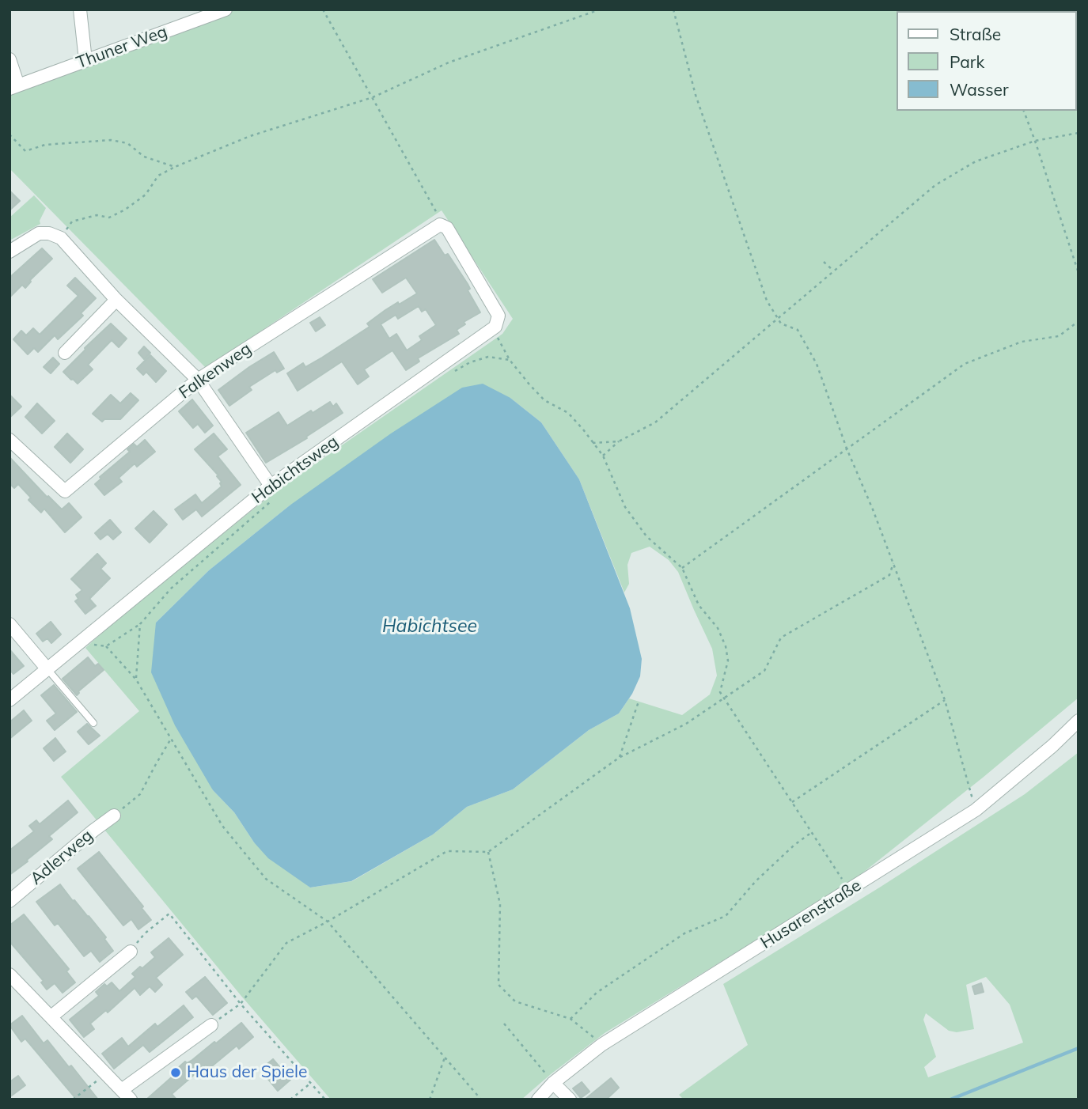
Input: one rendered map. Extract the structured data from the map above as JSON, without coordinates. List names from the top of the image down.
{
  "streets": {
    "street": [
      "Thuner Weg",
      "Falkenweg",
      "Habichtsweg",
      "Adlerweg",
      "Husarenstraße"
    ]
  },
  "water": ["Habichtsee"],
  "places": ["Haus der Spiele"],
  "legend": ["Straße", "Park", "Wasser"]
}
